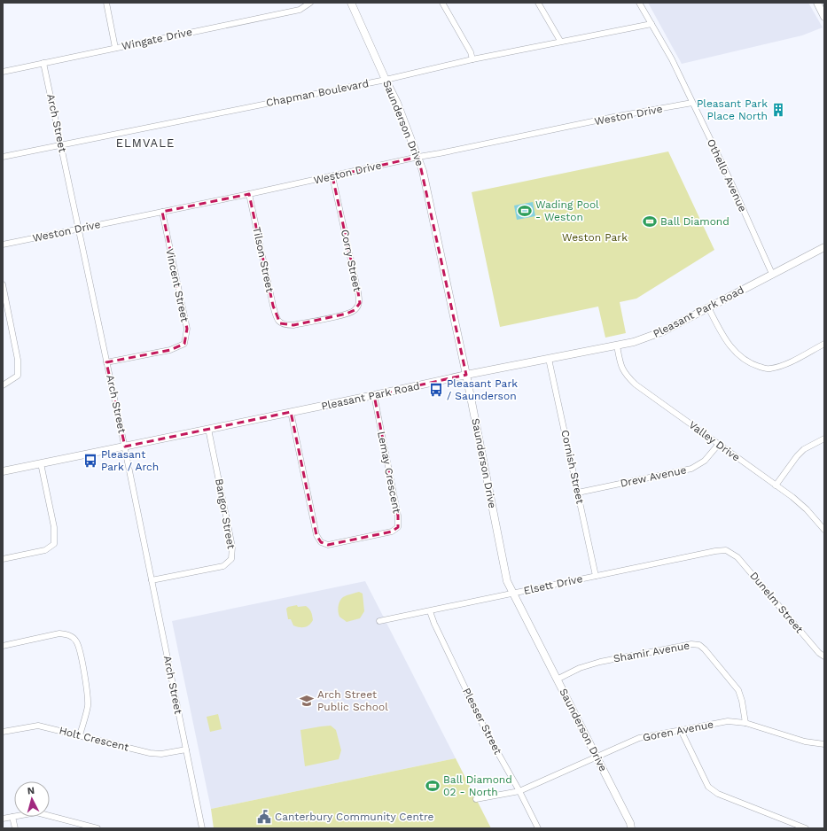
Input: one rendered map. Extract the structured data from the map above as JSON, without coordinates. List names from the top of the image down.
{
  "streets": {
    "street": [
      "Wingate Drive",
      "Chapman Boulevard",
      "Weston Drive",
      "Arch Street",
      "Saunderson Drive",
      "Othello Avenue",
      "Tilson Street",
      "Corry Street",
      "Vincent Street",
      "Pleasant Park Road",
      "Valley Drive",
      "Cornish Street",
      "Lemay Crescent",
      "Drew Avenue",
      "Bangor Street",
      "Elsett Drive",
      "Dunelm Street",
      "Shamir Avenue",
      "Plesser Street",
      "Goren Avenue",
      "Holt Crescent"
    ]
  },
  "crossings": [
    ["Wingate Drive", "Arch Street"],
    ["Chapman Boulevard", "Arch Street"],
    ["Chapman Boulevard", "Saunderson Drive"],
    ["Chapman Boulevard", "Othello Avenue"],
    ["Weston Drive", "Arch Street"],
    ["Weston Drive", "Saunderson Drive"],
    ["Weston Drive", "Othello Avenue"],
    ["Weston Drive", "Tilson Street"],
    ["Weston Drive", "Corry Street"],
    ["Weston Drive", "Vincent Street"],
    ["Arch Street", "Vincent Street"],
    ["Arch Street", "Pleasant Park Road"],
    ["Arch Street", "Bangor Street"],
    ["Arch Street", "Holt Crescent"],
    ["Saunderson Drive", "Pleasant Park Road"],
    ["Saunderson Drive", "Elsett Drive"],
    ["Saunderson Drive", "Shamir Avenue"],
    ["Saunderson Drive", "Goren Avenue"],
    ["Othello Avenue", "Pleasant Park Road"],
    ["Tilson Street", "Corry Street"],
    ["Pleasant Park Road", "Valley Drive"],
    ["Pleasant Park Road", "Cornish Street"],
    ["Pleasant Park Road", "Lemay Crescent"],
    ["Pleasant Park Road", "Bangor Street"],
    ["Valley Drive", "Drew Avenue"],
    ["Cornish Street", "Drew Avenue"],
    ["Cornish Street", "Elsett Drive"],
    ["Elsett Drive", "Dunelm Street"],
    ["Elsett Drive", "Plesser Street"],
    ["Shamir Avenue", "Goren Avenue"],
    ["Plesser Street", "Goren Avenue"]
  ],
  "districts": ["ELMVALE"],
  "parks": ["Weston Park"],
  "places": {
    "building": ["Pleasant Park Place North"],
    "sports": ["Wading Pool - Weston", "Ball Diamond", "Ball Diamond 02 - North"],
    "bus stop": ["Pleasant Park / Saunderson", "Pleasant Park / Arch"],
    "school or university": ["Arch Street Public School"],
    "public building": ["Canterbury Community Centre"]
  },
  "north": "top"
}
